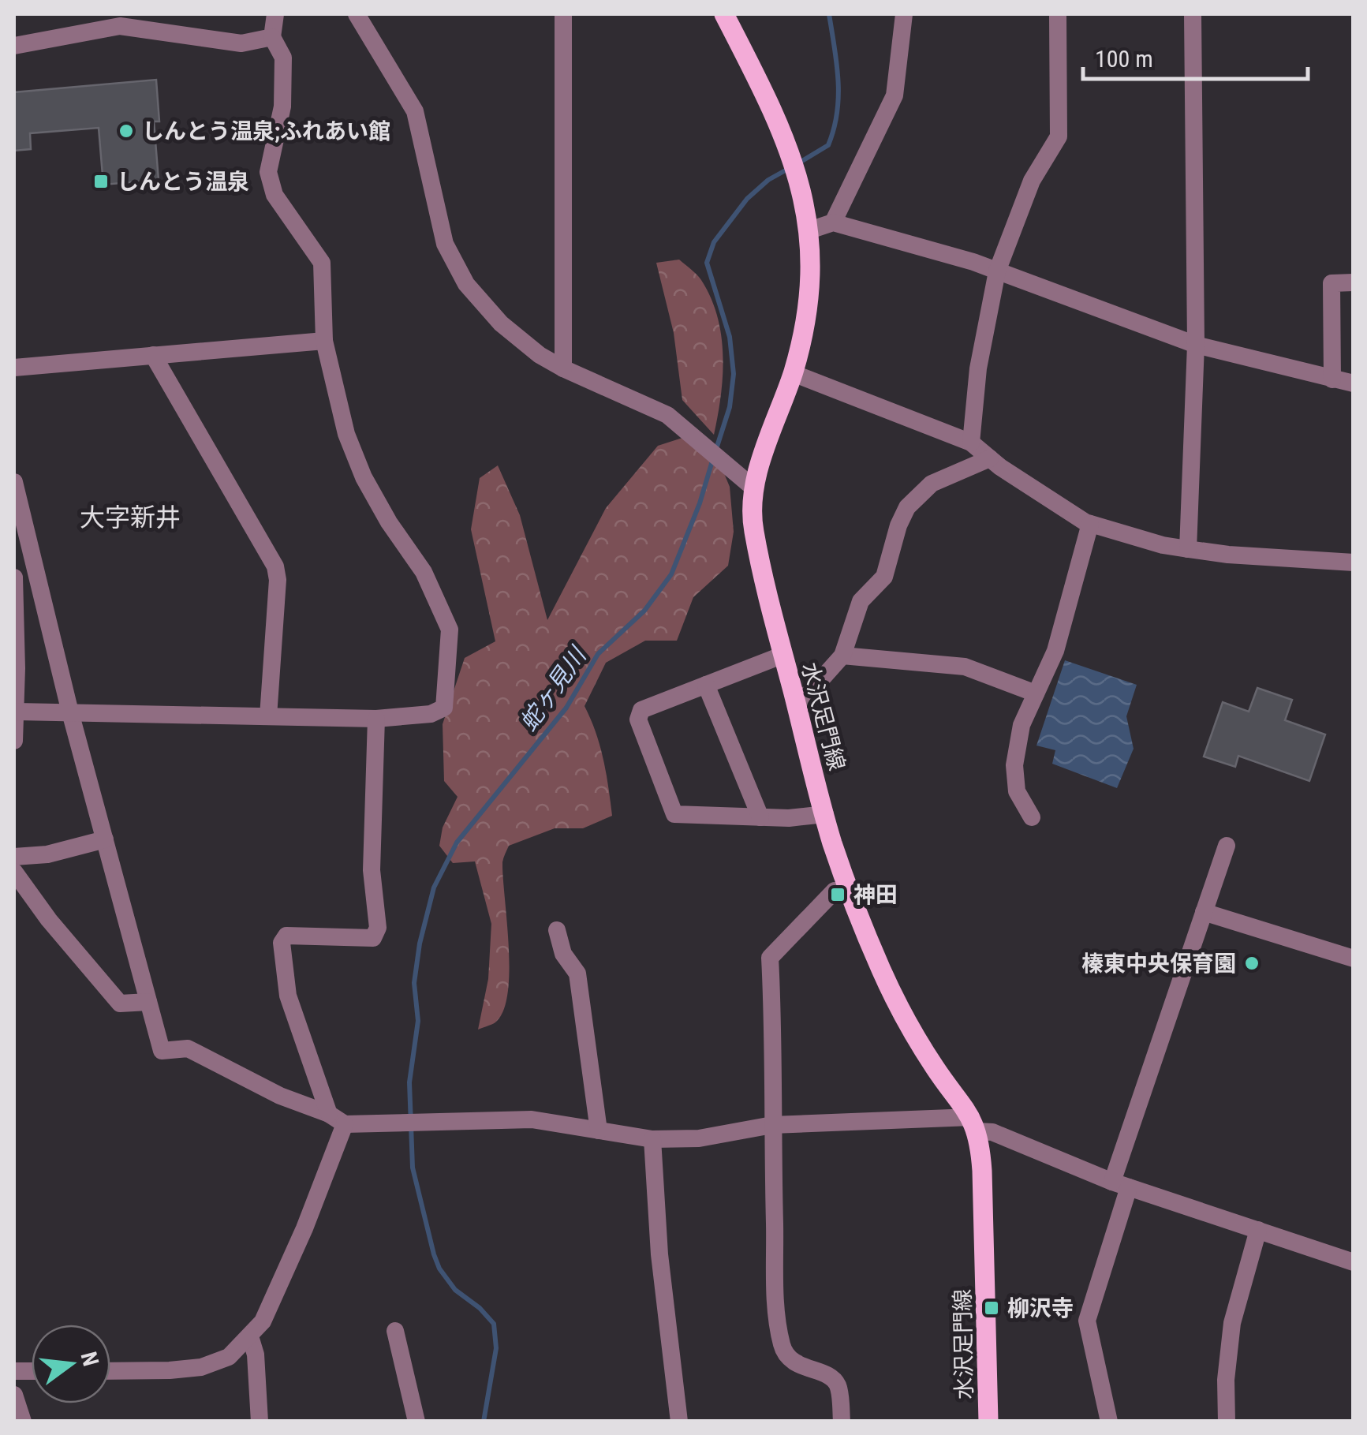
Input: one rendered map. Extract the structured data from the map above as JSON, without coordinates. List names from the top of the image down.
{
  "streets": {
    "main road": ["水沢足門線"]
  },
  "districts": ["大字新井"],
  "water": ["蛇ヶ見川"],
  "places": {
    "other": ["しんとう温泉;ふれあい館", "榛東中央保育園"],
    "transit": ["しんとう温泉", "神田", "柳沢寺"]
  },
  "scale_bar": "100 m",
  "north": "right"
}
